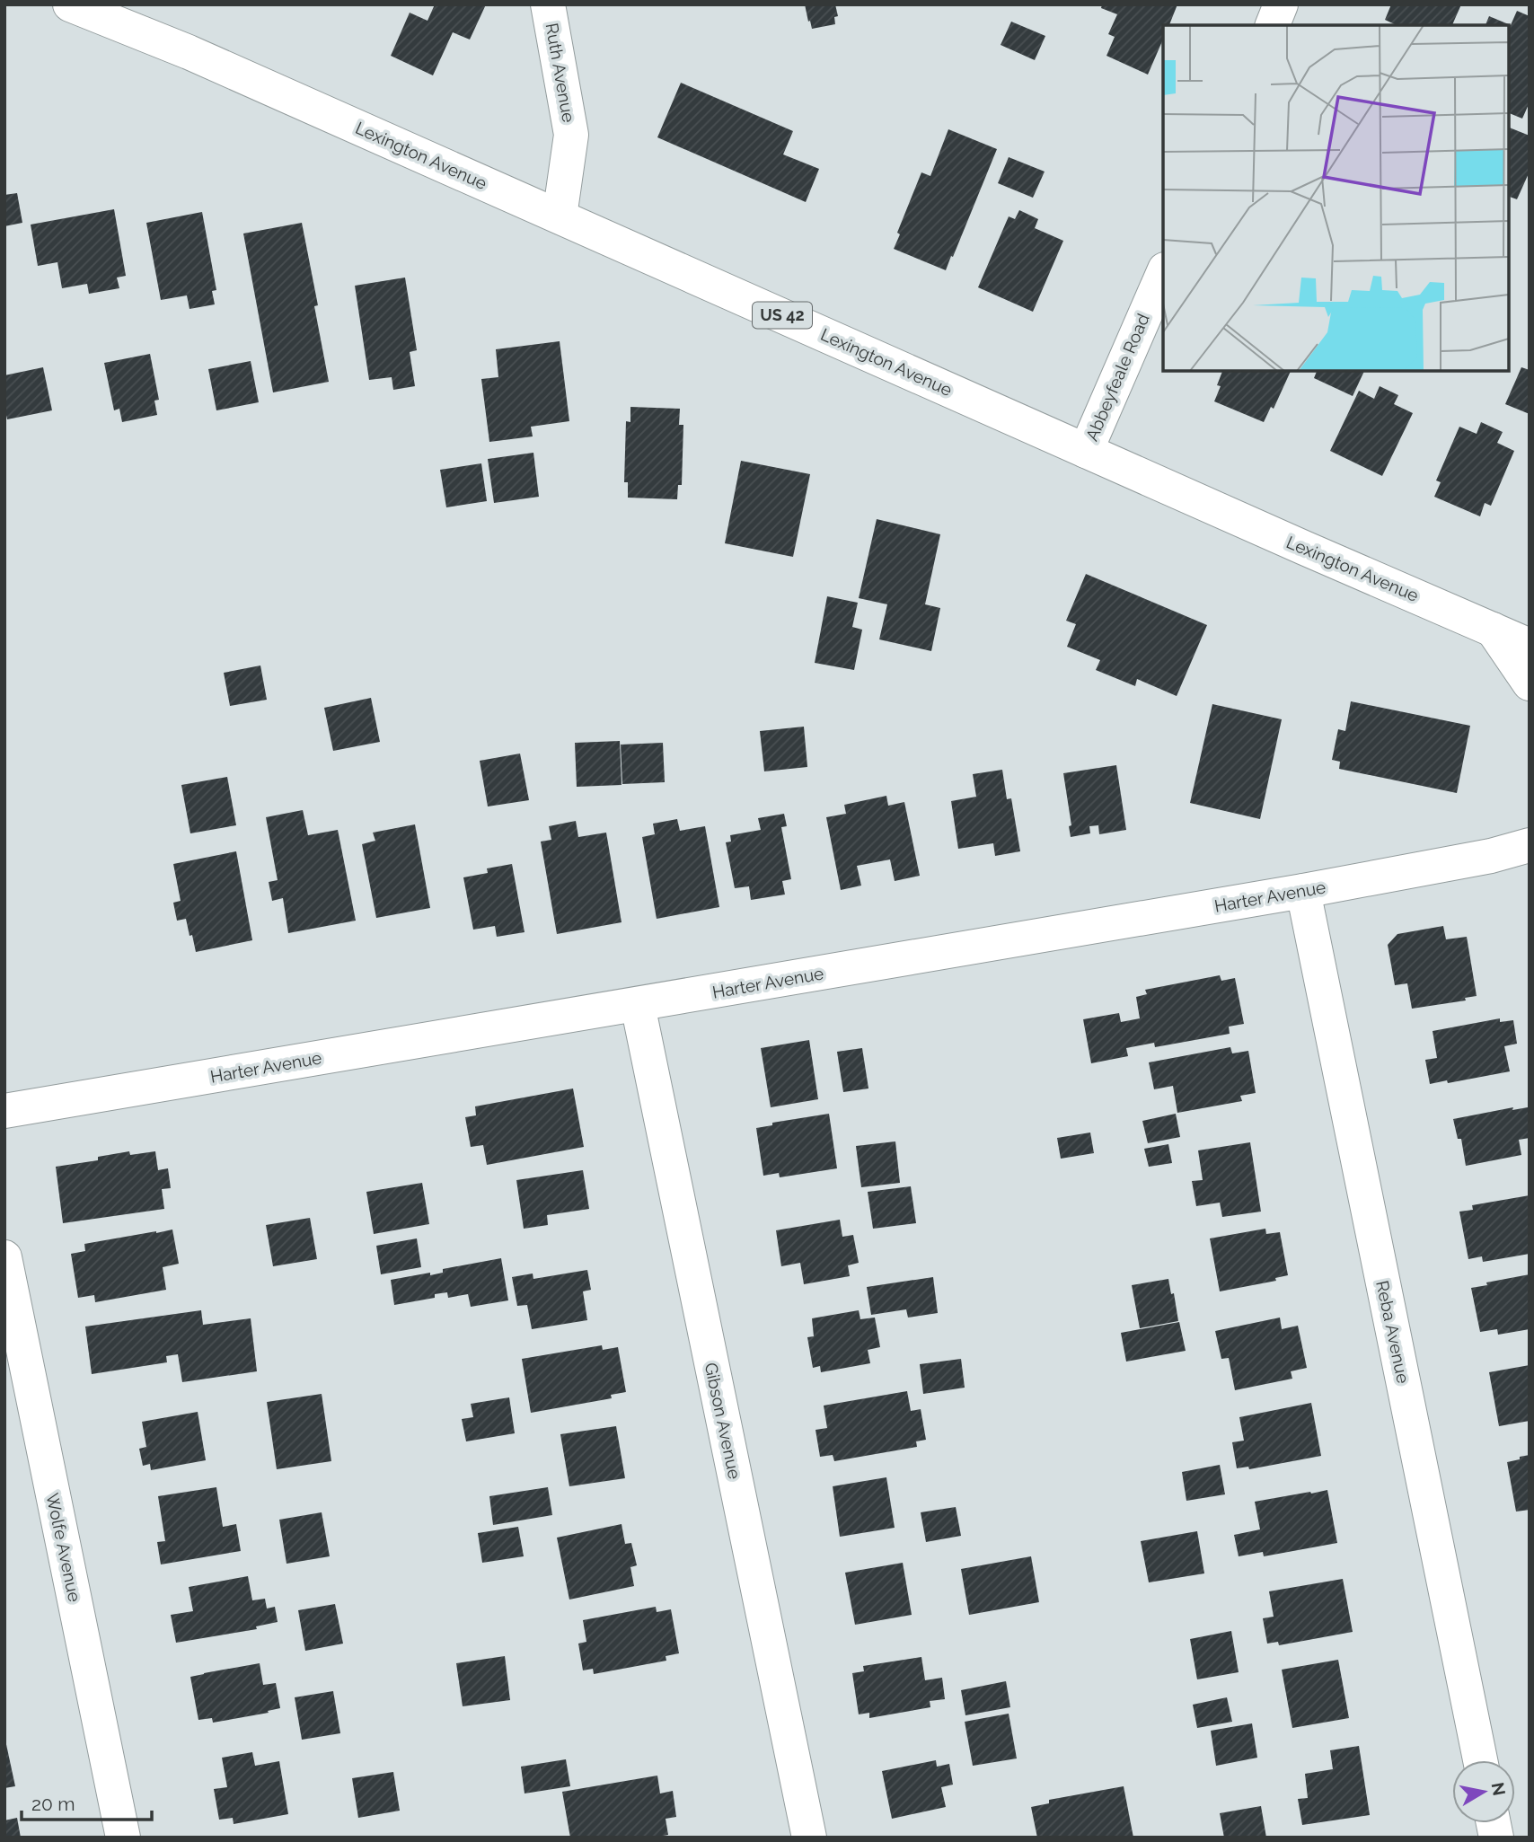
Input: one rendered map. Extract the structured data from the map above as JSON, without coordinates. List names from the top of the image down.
{
  "streets": {
    "street": [
      "Ruth Avenue",
      "Lexington Avenue",
      "US 42",
      "Abbeyfeale Road",
      "Harter Avenue",
      "Reba Avenue",
      "Gibson Avenue",
      "Wolfe Avenue"
    ]
  },
  "crossings": [
    ["Ruth Avenue", "Lexington Avenue"],
    ["Lexington Avenue", "Abbeyfeale Road"],
    ["Harter Avenue", "Reba Avenue"],
    ["Harter Avenue", "Gibson Avenue"]
  ],
  "scale_bar": "20 m",
  "north": "right"
}
